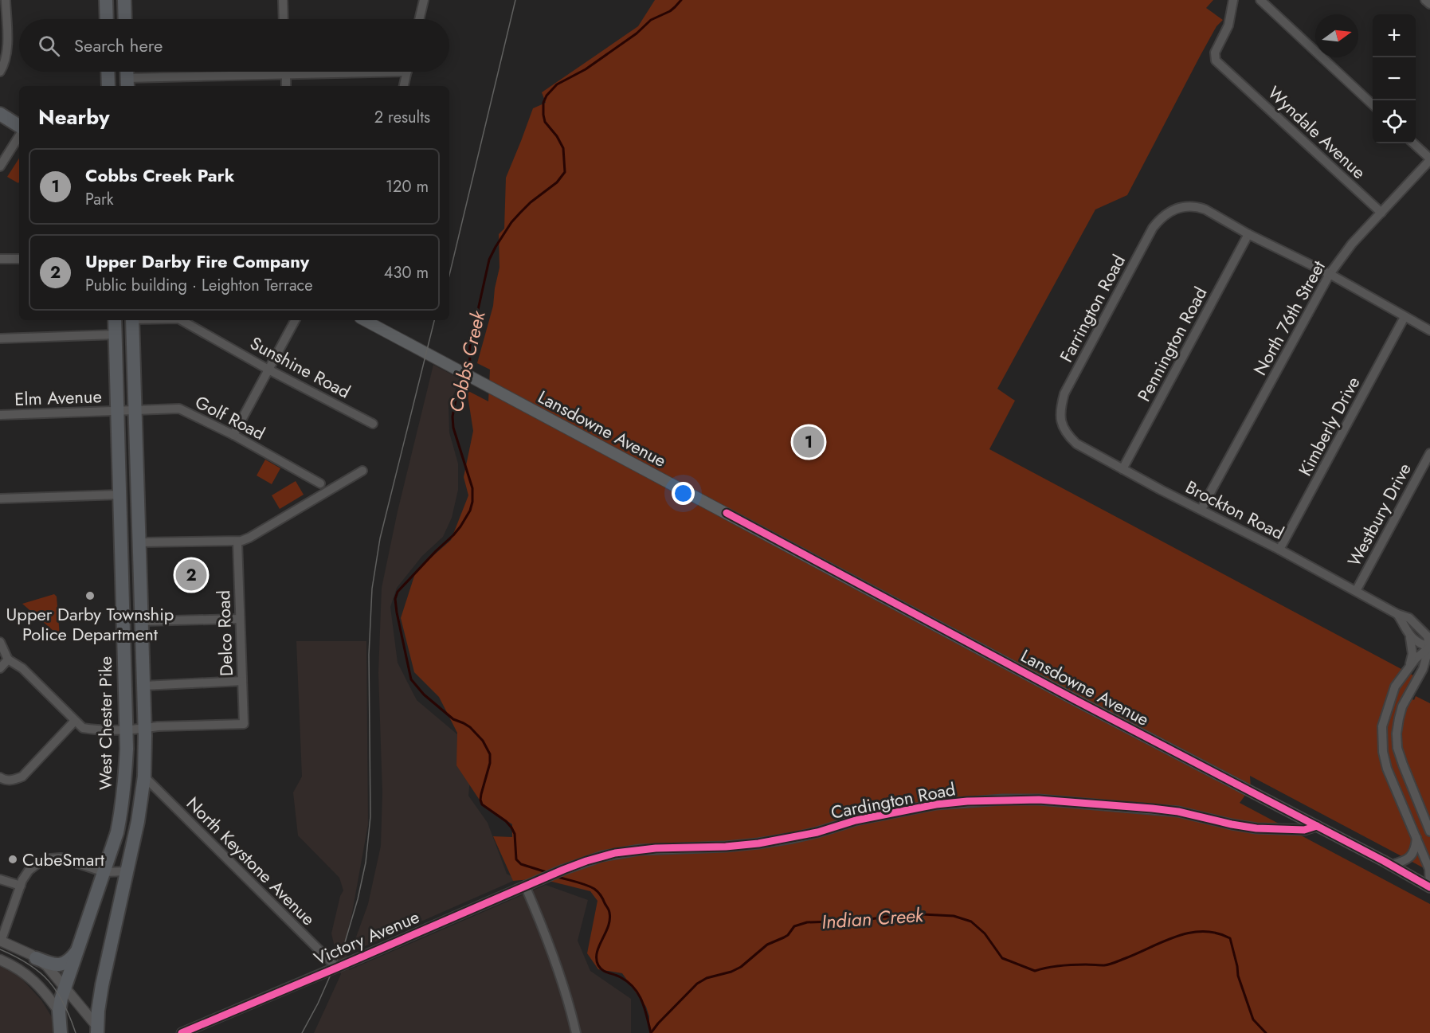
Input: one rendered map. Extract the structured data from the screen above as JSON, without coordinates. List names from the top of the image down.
{
  "streets": {
    "main road": ["Lansdowne Avenue", "West Chester Pike"],
    "street": [
      "Wyndale Avenue",
      "Farrington Road",
      "North 76th Street",
      "Pennington Road",
      "Sunshine Road",
      "Elm Avenue",
      "Golf Road",
      "Kimberly Drive",
      "Brockton Road",
      "Westbury Drive",
      "Delco Road",
      "Cardington Road",
      "North Keystone Avenue",
      "Victory Avenue"
    ]
  },
  "crossings": [
    ["Wyndale Avenue", "North 76th Street"],
    ["Farrington Road", "Pennington Road"],
    ["Farrington Road", "Brockton Road"],
    ["North 76th Street", "Brockton Road"],
    ["Pennington Road", "Brockton Road"],
    ["Elm Avenue", "Golf Road"],
    ["Elm Avenue", "West Chester Pike"],
    ["Golf Road", "West Chester Pike"],
    ["Kimberly Drive", "Brockton Road"],
    ["Lansdowne Avenue", "Cardington Road"],
    ["Brockton Road", "Westbury Drive"],
    ["Delco Road", "West Chester Pike"],
    ["West Chester Pike", "North Keystone Avenue"],
    ["Cardington Road", "Victory Avenue"],
    ["North Keystone Avenue", "Victory Avenue"]
  ],
  "water": ["Cobbs Creek", "Indian Creek"],
  "places": ["Upper Darby Township Police Department", "CubeSmart"],
  "north": "right",
  "page": {
    "map_buttons": ["+", "−"],
    "search": "Search here",
    "heading": ["Nearby", "2 results"],
    "list": [
      {
        "mark": "1",
        "name": "Cobbs Creek Park",
        "note": "Park",
        "value": "120 m"
      },
      {
        "mark": "2",
        "name": "Upper Darby Fire Company",
        "note": "Public building · Leighton Terrace",
        "value": "430 m"
      }
    ],
    "pins": ["1", "2"]
  }
}
